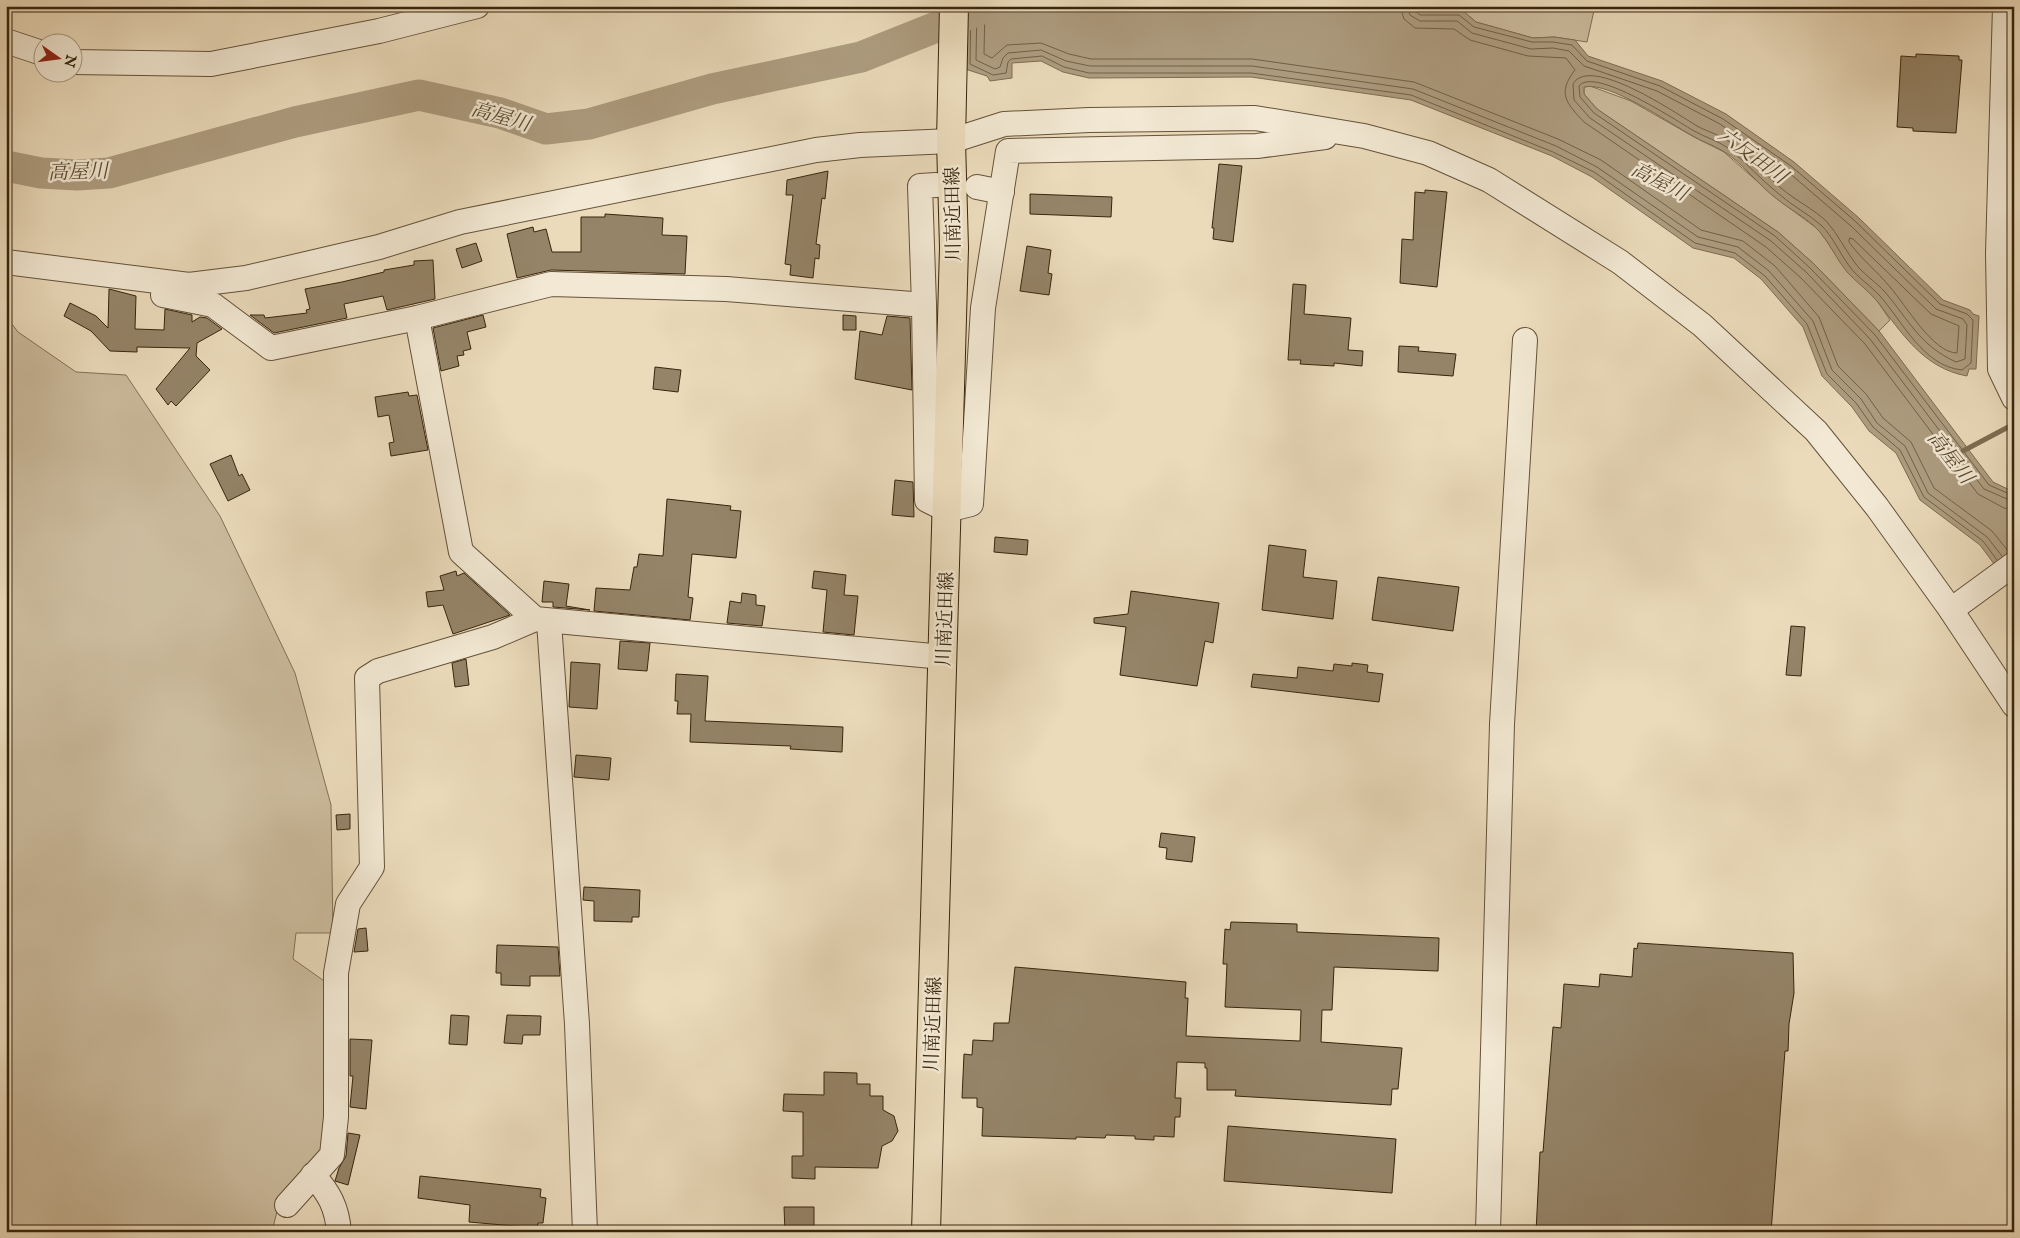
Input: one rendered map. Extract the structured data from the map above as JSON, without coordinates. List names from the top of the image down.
{
  "streets": {
    "main road": ["川南近田線"]
  },
  "water": ["高屋川", "六反田川"],
  "north": "right"
}
